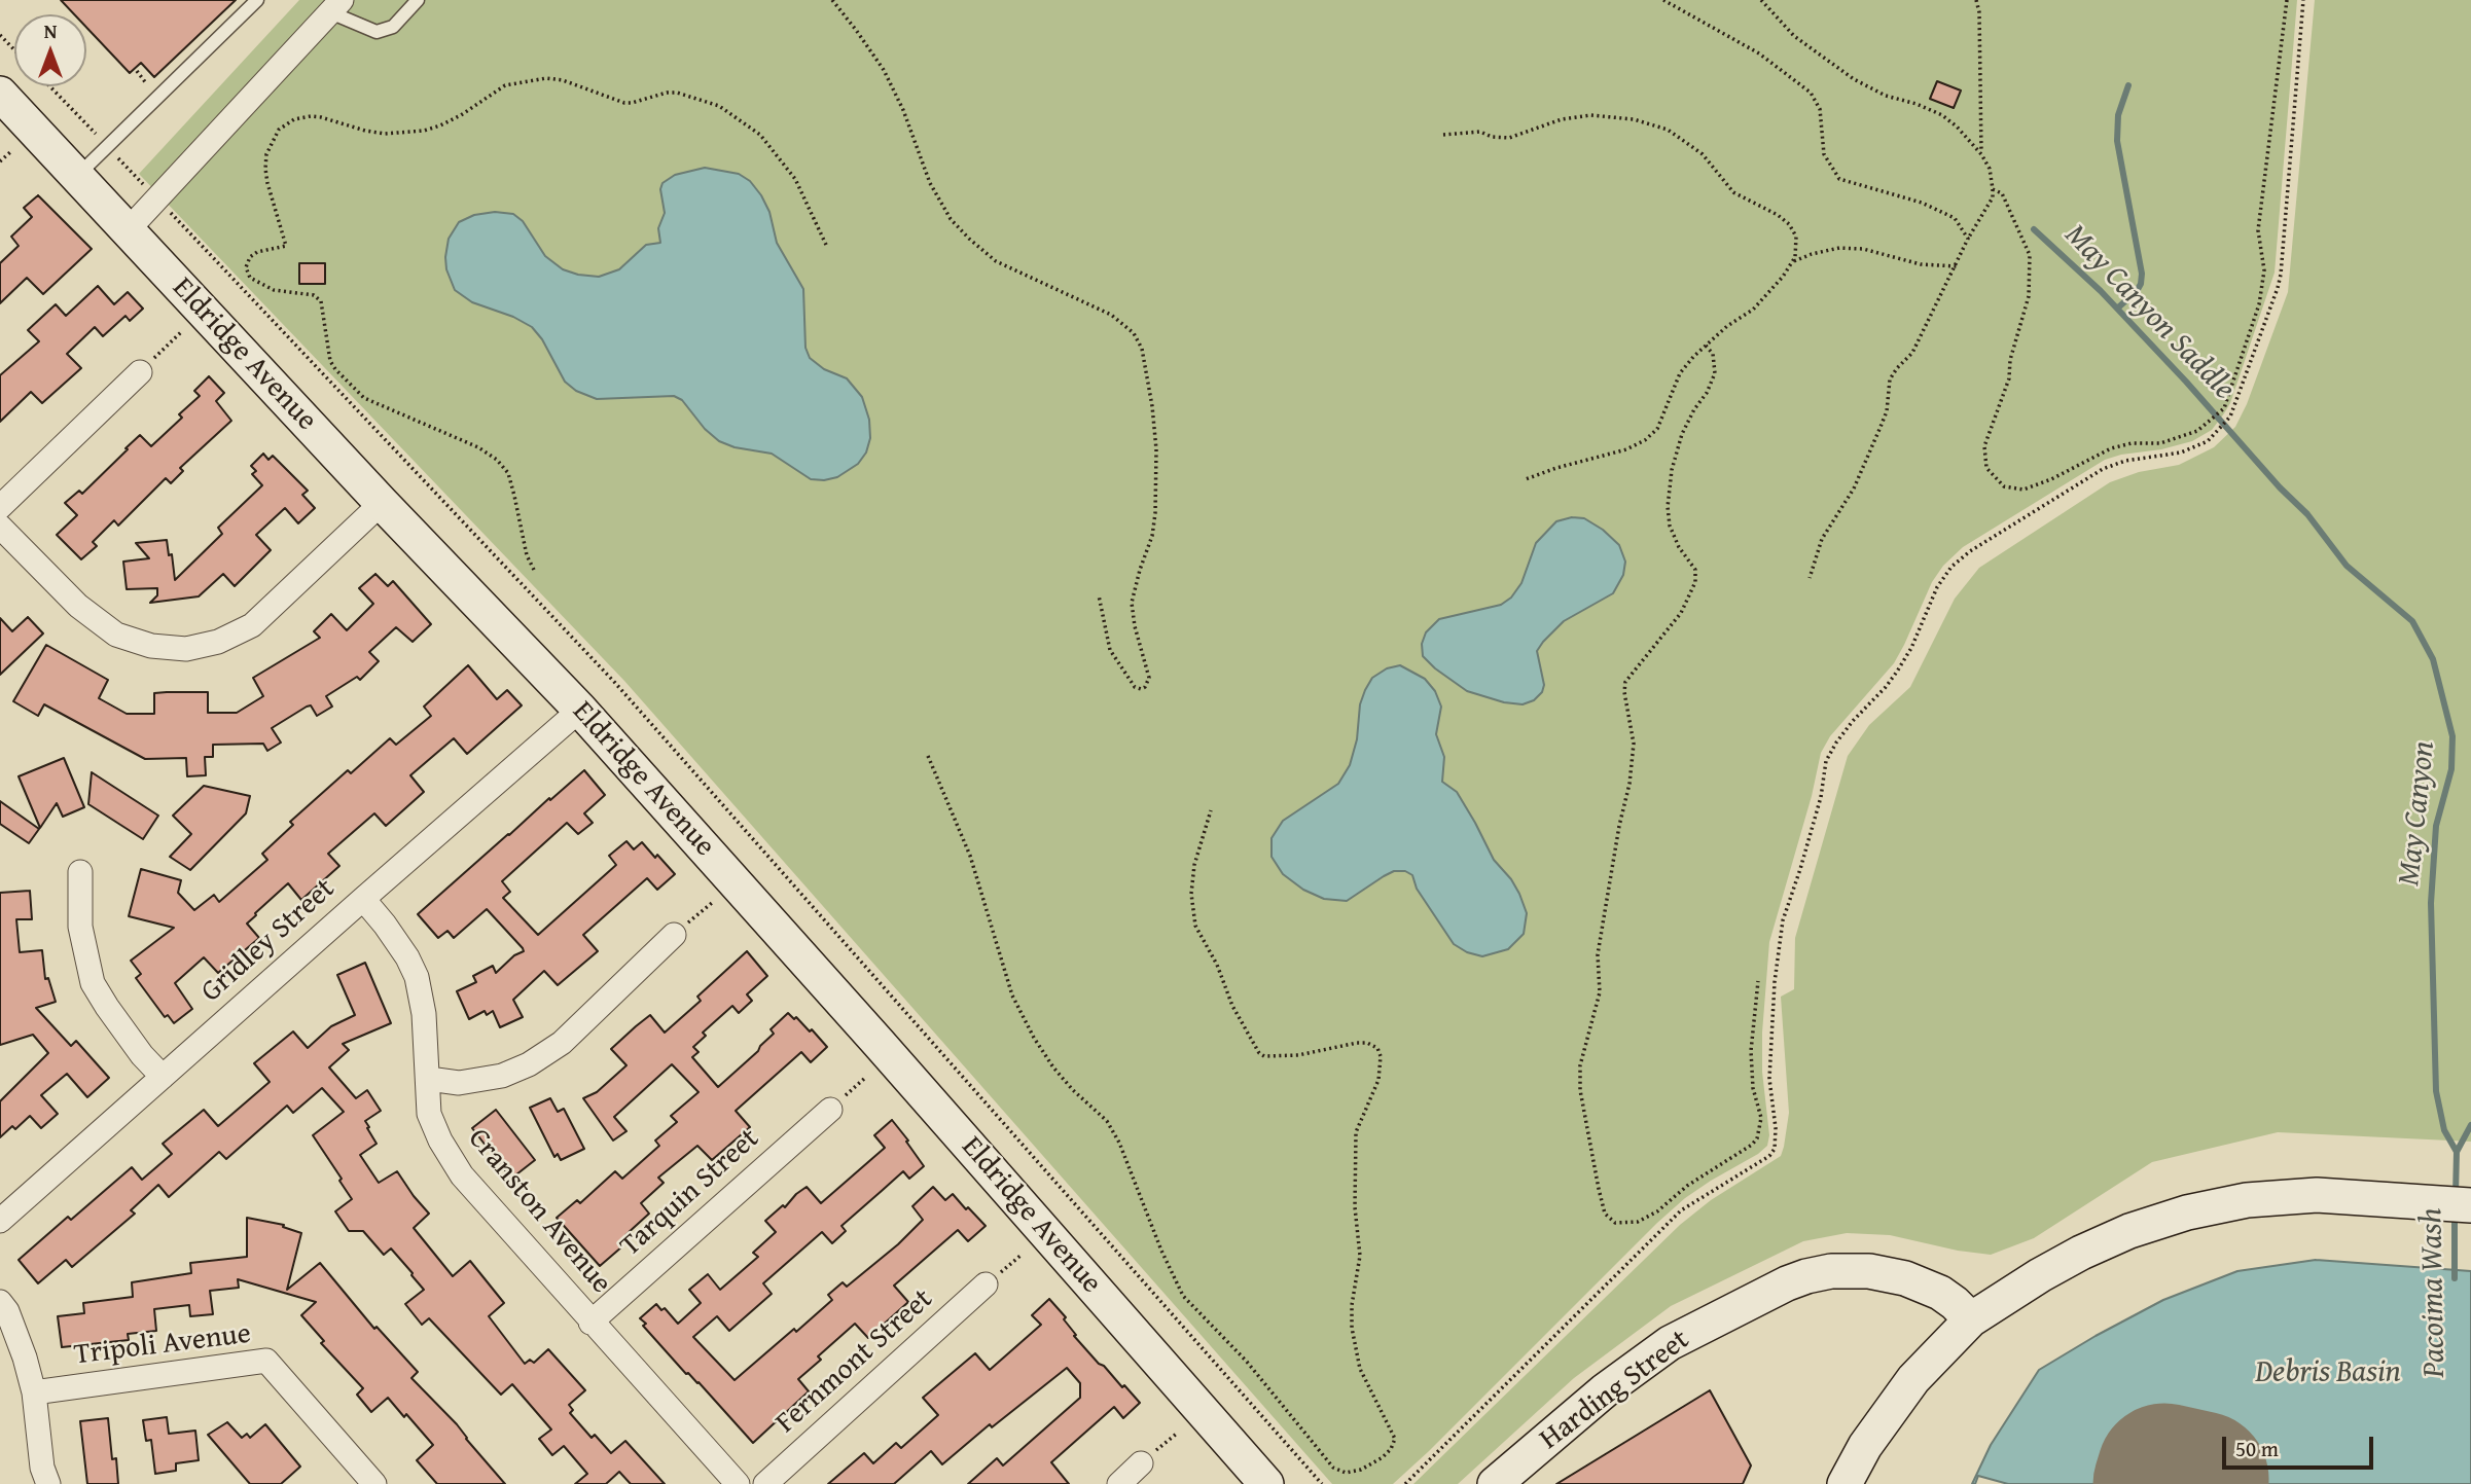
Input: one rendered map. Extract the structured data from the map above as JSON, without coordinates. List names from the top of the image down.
{
  "streets": {
    "street": [
      "Eldridge Avenue",
      "Gridley Street",
      "Tarquin Street",
      "Cranston Avenue",
      "Tripoli Avenue",
      "Fernmont Street",
      "Harding Street"
    ]
  },
  "crossings": [
    ["Eldridge Avenue", "Gridley Street"],
    ["Gridley Street", "Cranston Avenue"],
    ["Tarquin Street", "Cranston Avenue"]
  ],
  "water": [
    "May Canyon Saddle",
    "May Canyon",
    "Pacoima Wash",
    "Debris Basin"
  ],
  "scale_bar": "50 m",
  "north": "top"
}
